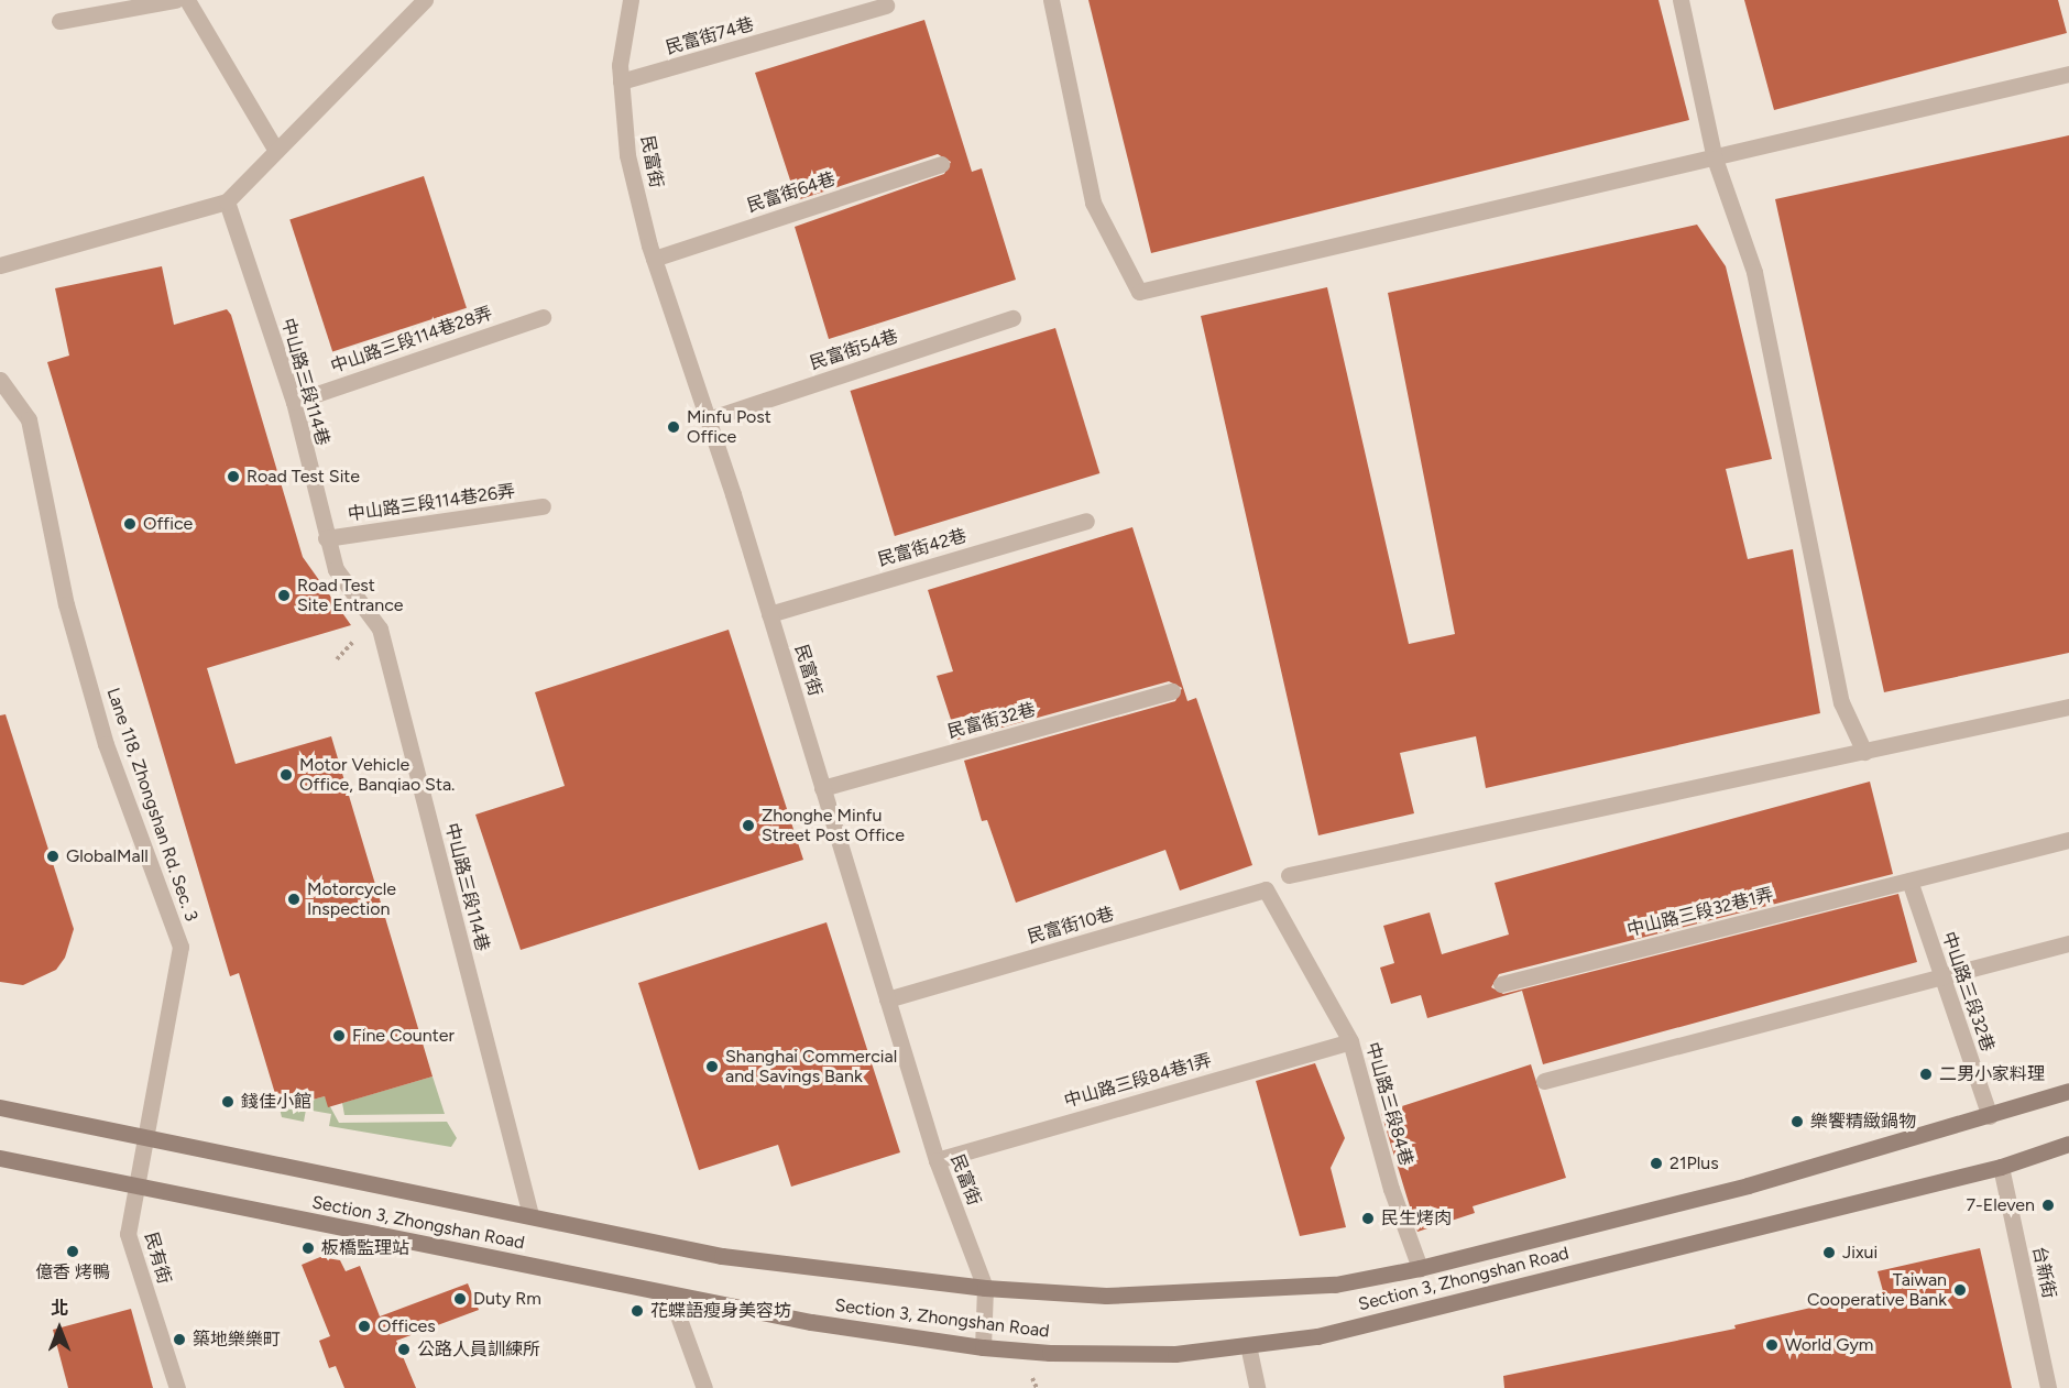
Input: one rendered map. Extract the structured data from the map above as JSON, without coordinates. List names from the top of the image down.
{
  "streets": {
    "main road": ["Section 3, Zhongshan Road"],
    "street": [
      "民富街74巷",
      "民富街",
      "民富街64巷",
      "中山路三段114巷28弄",
      "民富街54巷",
      "中山路三段114巷",
      "中山路三段114巷26弄",
      "民富街42巷",
      "民富街32巷",
      "Lane 118, Zhongshan Rd. Sec. 3",
      "中山路三段32巷1弄",
      "民富街10巷",
      "中山路三段32巷",
      "中山路三段84巷1弄",
      "中山路三段84巷",
      "民有街",
      "台新街"
    ]
  },
  "crossings": [
    ["民富街74巷", "民富街"],
    ["民富街", "民富街64巷"],
    ["民富街", "民富街54巷"],
    ["民富街", "民富街42巷"],
    ["民富街", "民富街32巷"],
    ["民富街", "民富街10巷"],
    ["民富街", "中山路三段84巷1弄"],
    ["民富街", "Section 3, Zhongshan Road"],
    ["中山路三段114巷28弄", "中山路三段114巷"],
    ["中山路三段114巷", "中山路三段114巷26弄"],
    ["中山路三段114巷", "Section 3, Zhongshan Road"],
    ["Lane 118, Zhongshan Rd. Sec. 3", "Section 3, Zhongshan Road"],
    ["Lane 118, Zhongshan Rd. Sec. 3", "民有街"],
    ["中山路三段32巷1弄", "中山路三段32巷"],
    ["民富街10巷", "中山路三段84巷"],
    ["中山路三段32巷", "Section 3, Zhongshan Road"],
    ["中山路三段84巷1弄", "中山路三段84巷"],
    ["中山路三段84巷", "Section 3, Zhongshan Road"],
    ["Section 3, Zhongshan Road", "民有街"],
    ["Section 3, Zhongshan Road", "台新街"]
  ],
  "places": [
    "Minfu Post Office",
    "Road Test Site",
    "Office",
    "Road Test Site Entrance",
    "Motor Vehicle Office, Banqiao Sta.",
    "Zhonghe Minfu Street Post Office",
    "GlobalMall",
    "Motorcycle Inspection",
    "Fine Counter",
    "Shanghai Commercial and Savings Bank",
    "二男小家料理",
    "錢佳小館",
    "樂饗精緻鍋物",
    "21Plus",
    "7-Eleven",
    "民生烤肉",
    "板橋監理站",
    "億香 烤鴨",
    "Jixui",
    "Taiwan Cooperative Bank",
    "Duty Rm",
    "花蝶語瘦身美容坊",
    "Offices",
    "築地樂樂町",
    "World Gym",
    "公路人員訓練所"
  ],
  "north": "top"
}
